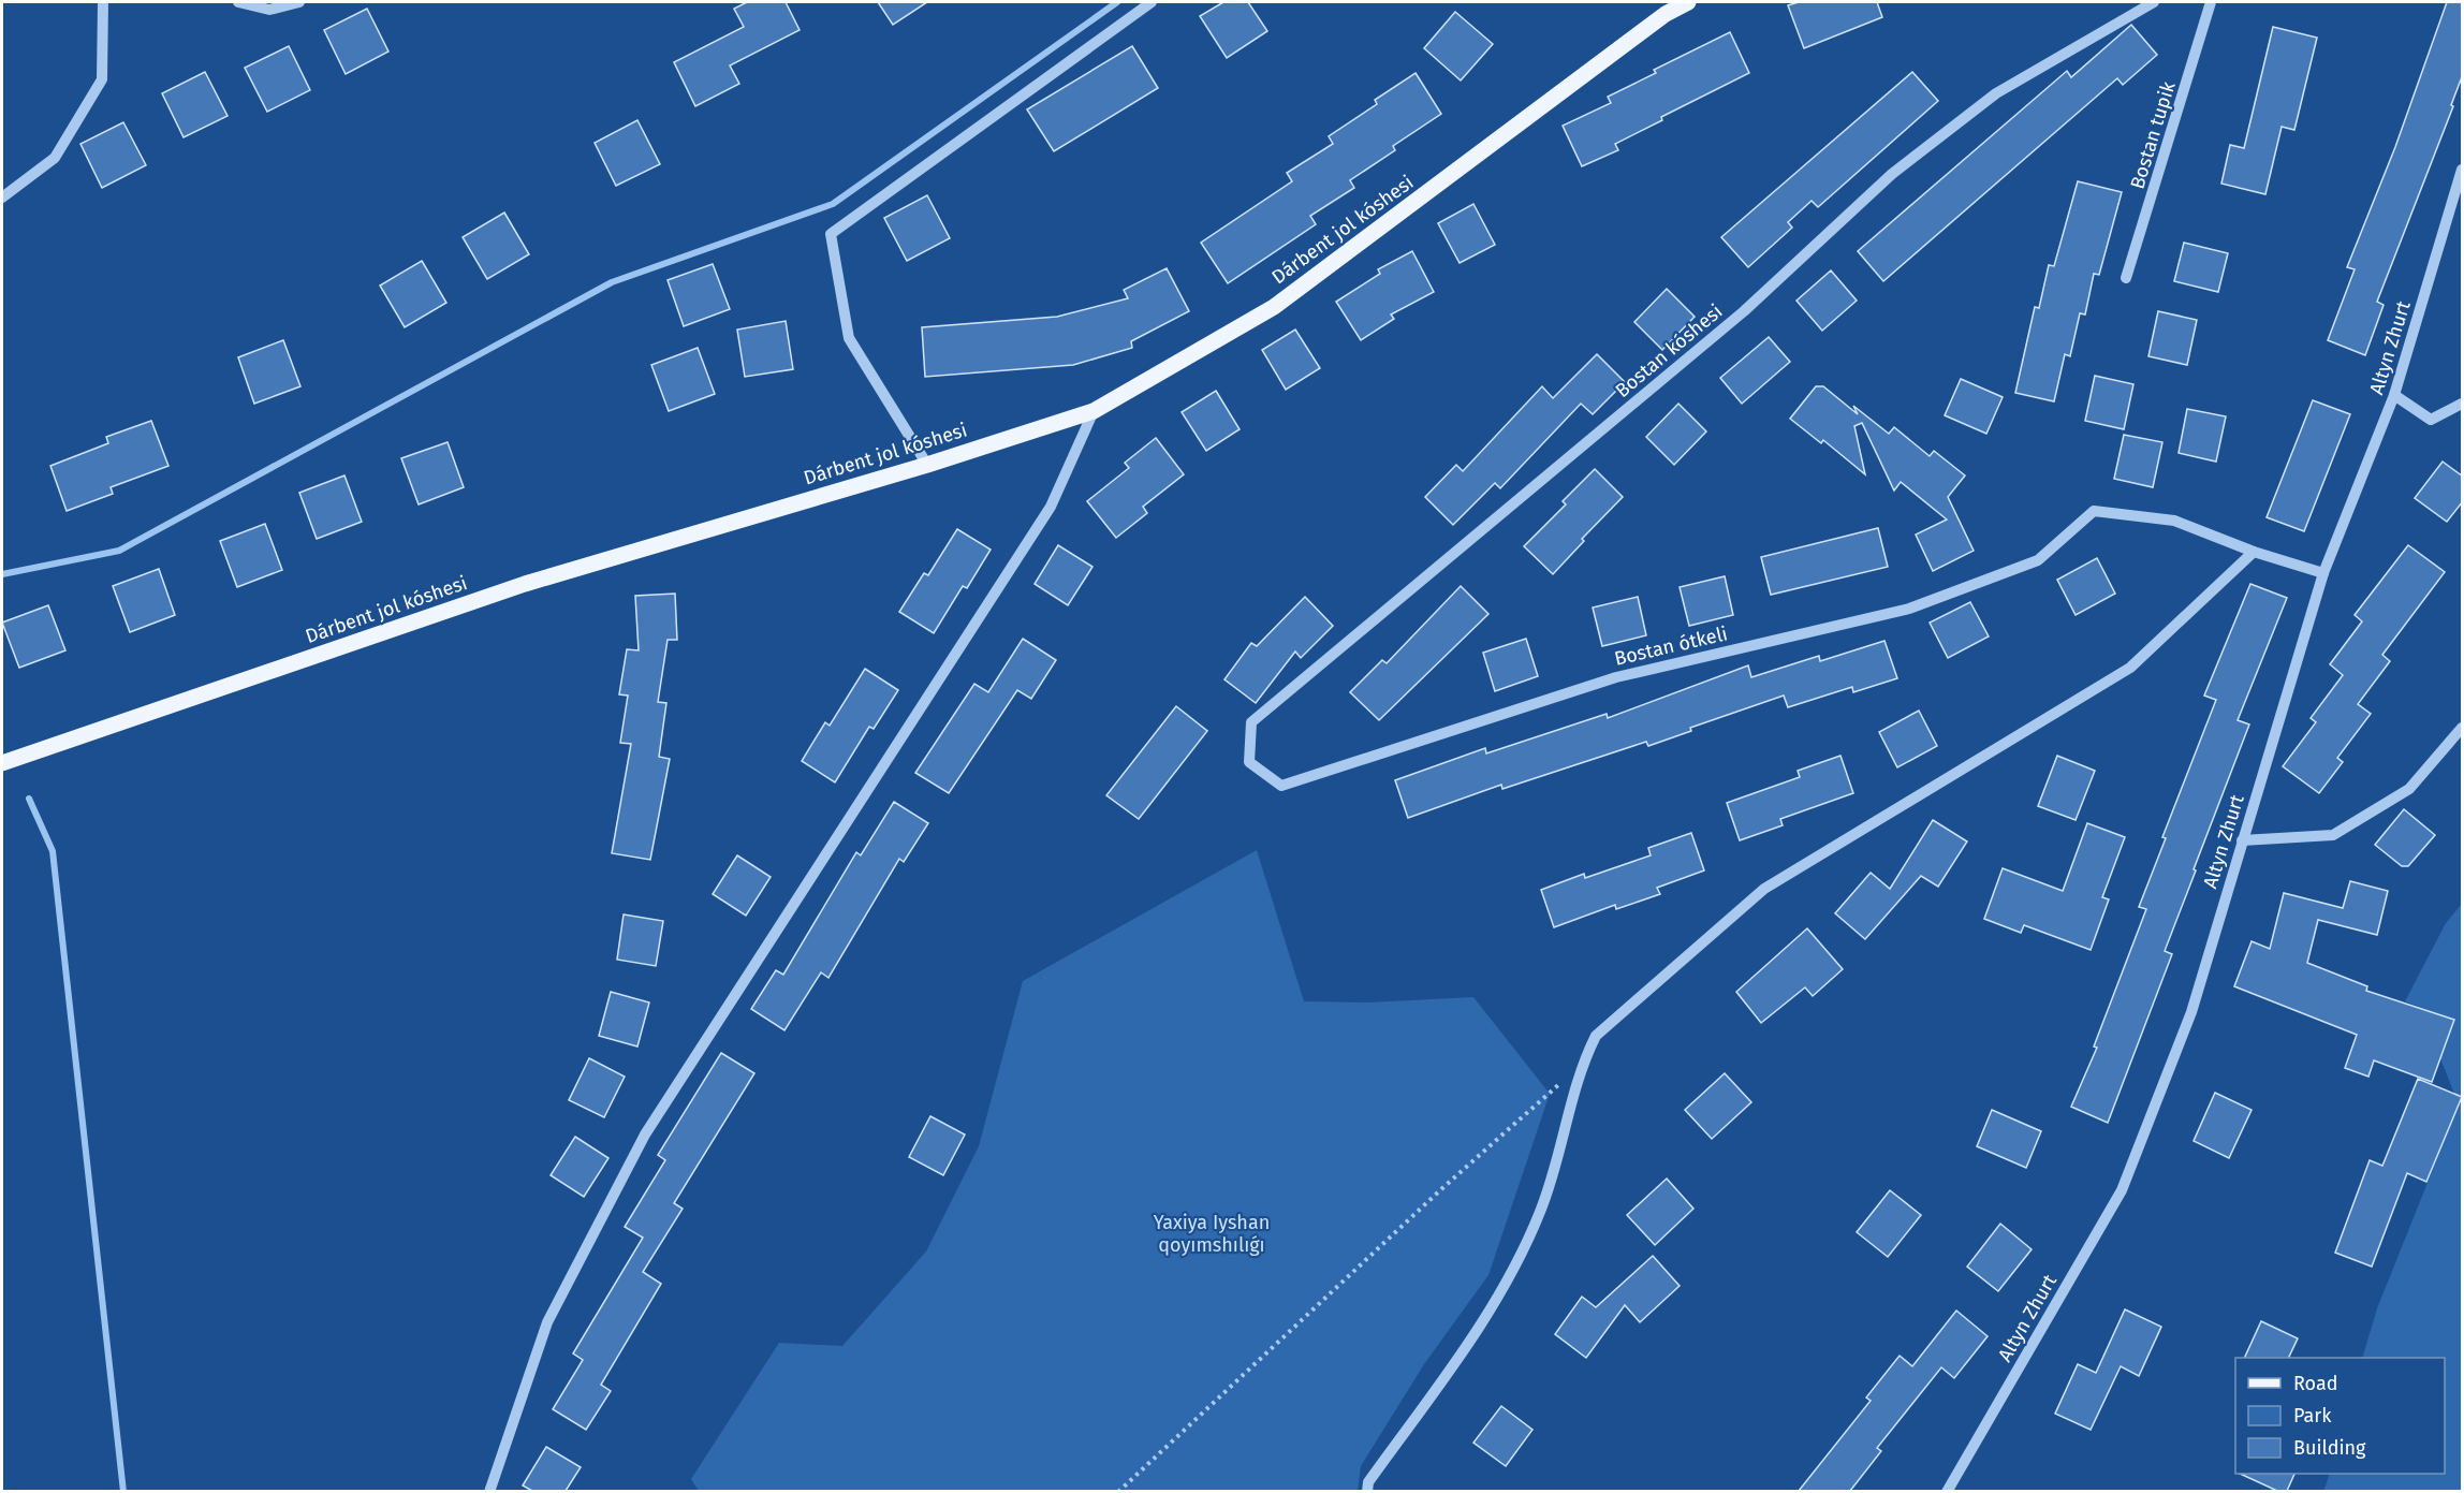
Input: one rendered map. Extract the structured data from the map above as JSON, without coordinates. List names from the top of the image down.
{
  "streets": {
    "main road": ["Dárbent jol kóshesi"],
    "street": [
      "Bostan tupik",
      "Altyn Zhurt",
      "Bostan kóshesi",
      "Bostan ótkeli"
    ]
  },
  "crossings": [
    ["Bostan kóshesi", "Bostan ótkeli"]
  ],
  "parks": ["Yaxiya Iyshan qoyımshılıǵı"],
  "legend": ["Road", "Park", "Building"]
}
